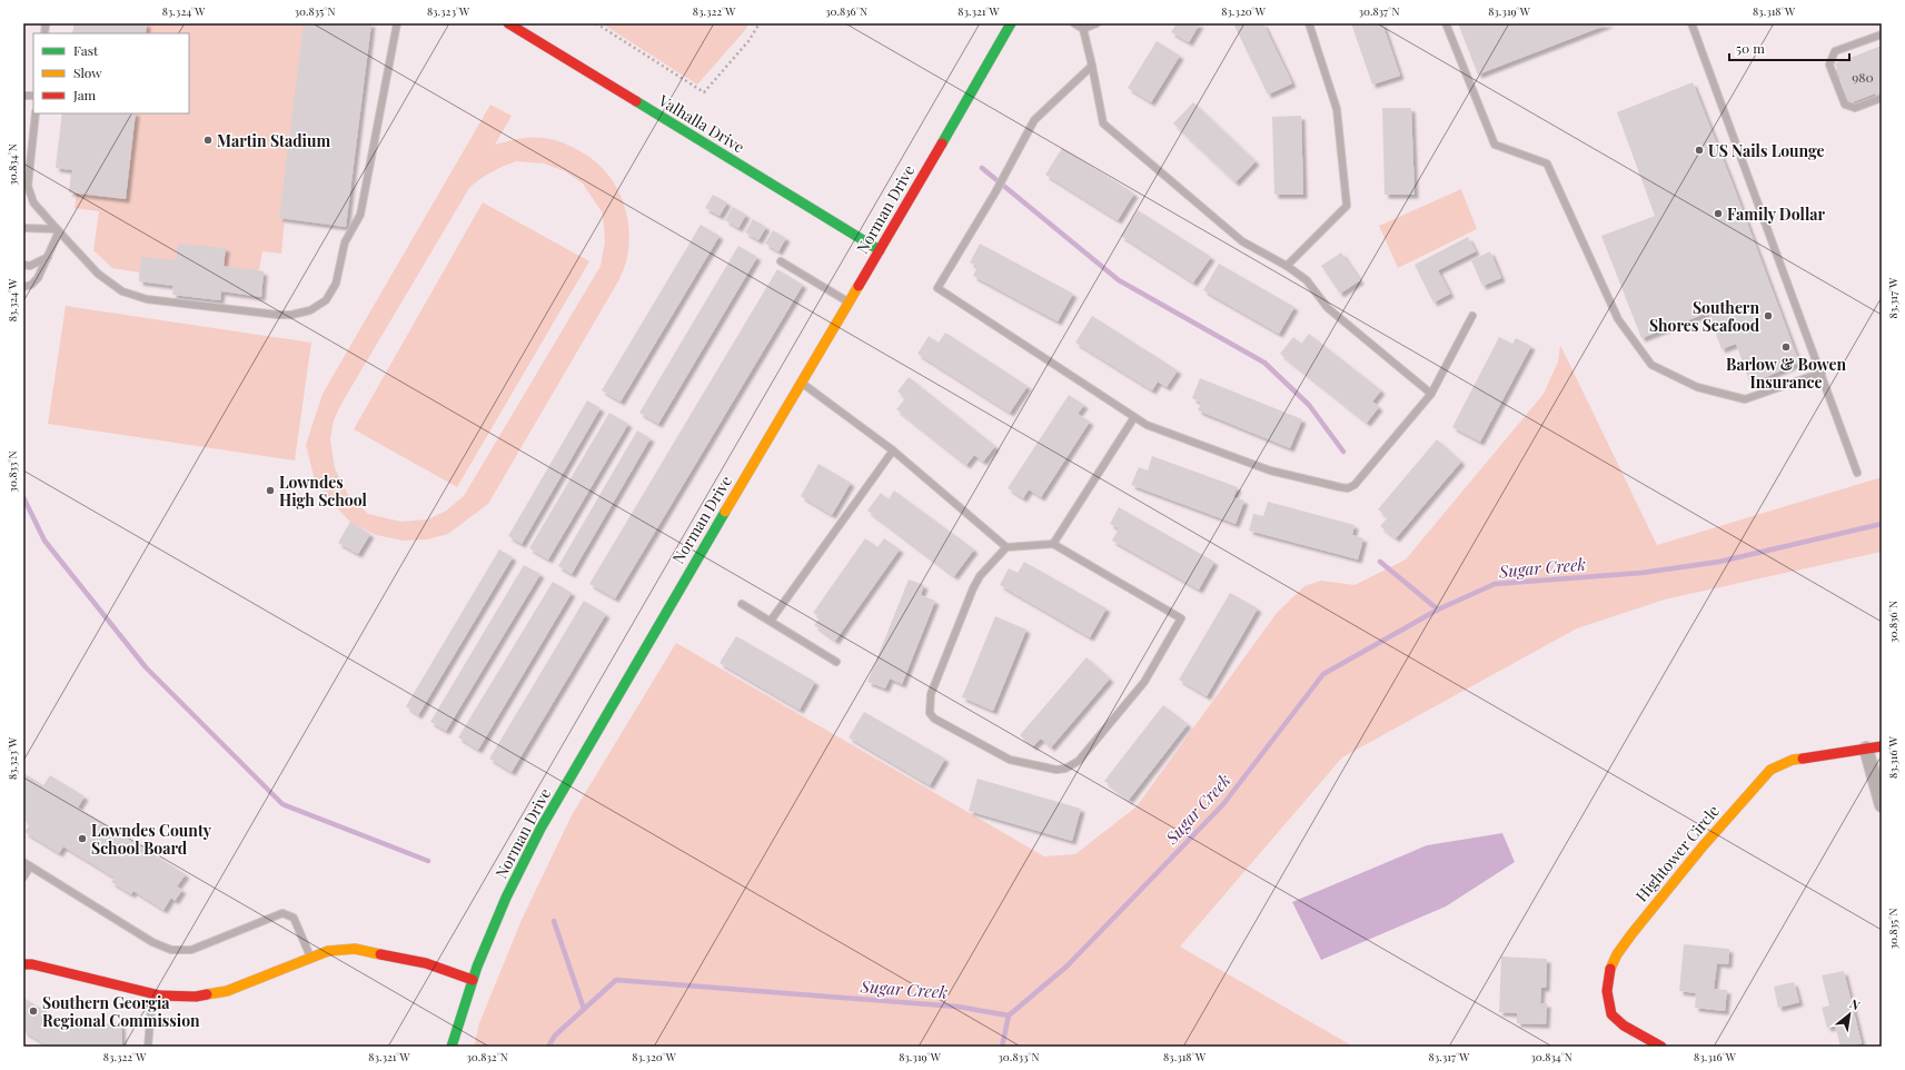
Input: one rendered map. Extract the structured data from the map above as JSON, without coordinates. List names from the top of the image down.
{
  "streets": {
    "street": ["Valhalla Drive", "Norman Drive", "Hightower Circle"]
  },
  "crossings": [
    ["Valhalla Drive", "Norman Drive"]
  ],
  "water": ["Sugar Creek"],
  "places": [
    "Martin Stadium",
    "US Nails Lounge",
    "Family Dollar",
    "Southern Shores Seafood",
    "Barlow & Bowen Insurance",
    "Lowndes High School",
    "Lowndes County School Board",
    "Southern Georgia Regional Commission"
  ],
  "house_numbers": ["980"],
  "legend": ["Fast", "Slow", "Jam"],
  "scale_bar": "50 m",
  "north": "top right",
  "coordinates": [
    "83.324°W",
    "30.835°N",
    "83.323°W",
    "83.322°W",
    "30.836°N",
    "83.321°W",
    "83.320°W",
    "30.837°N",
    "83.319°W",
    "83.318°W",
    "30.834°N",
    "83.317°W",
    "30.833°N",
    "83.316°W",
    "30.832°N"
  ]
}
